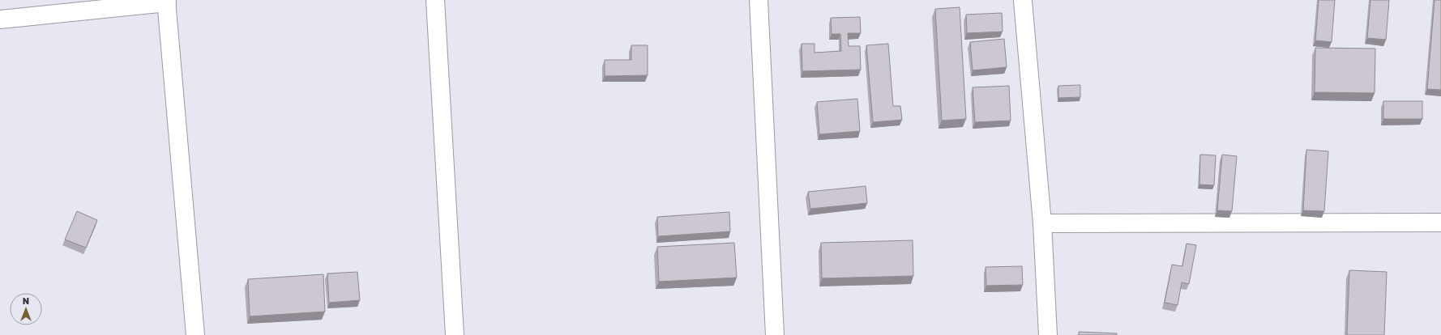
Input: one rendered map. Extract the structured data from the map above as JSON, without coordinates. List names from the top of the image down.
{
  "north": "top"
}
